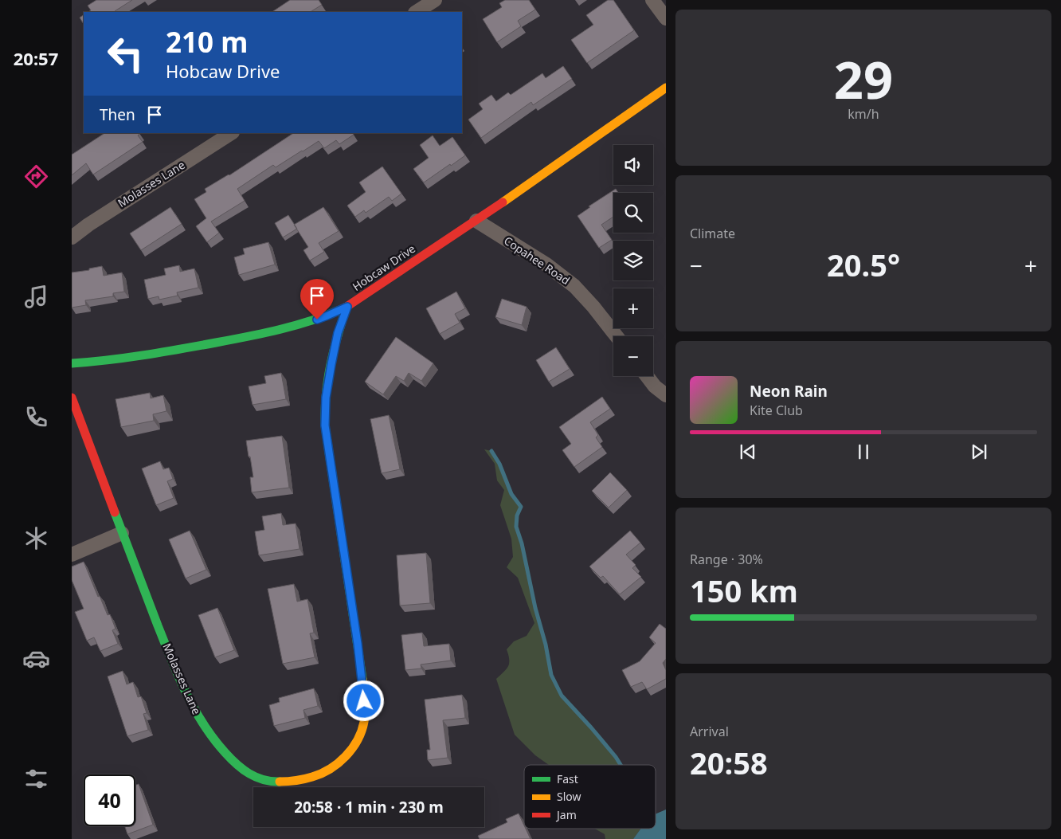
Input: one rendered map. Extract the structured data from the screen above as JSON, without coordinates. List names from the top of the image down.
{
  "streets": {
    "street": ["Molasses Lane", "Copahee Road", "Hobcaw Drive"]
  },
  "crossings": [
    ["Molasses Lane", "Hobcaw Drive"],
    ["Copahee Road", "Hobcaw Drive"]
  ],
  "legend": ["Fast", "Slow", "Jam"],
  "page": {
    "tabs": "20:57",
    "tile": [
      ["29", "km/h"],
      "Climate",
      ["Range · 30%", "150 km"],
      ["Arrival", "20:58"]
    ],
    "turn": ["210 m", "Hobcaw Drive"],
    "then": "Then",
    "map_buttons": ["+", "−"],
    "heat": ["−", "20.5°", "+"],
    "song": ["Neon Rain", "Kite Club"],
    "limit": "40",
    "trip": "20:58 · 1 min · 230 m"
  }
}
